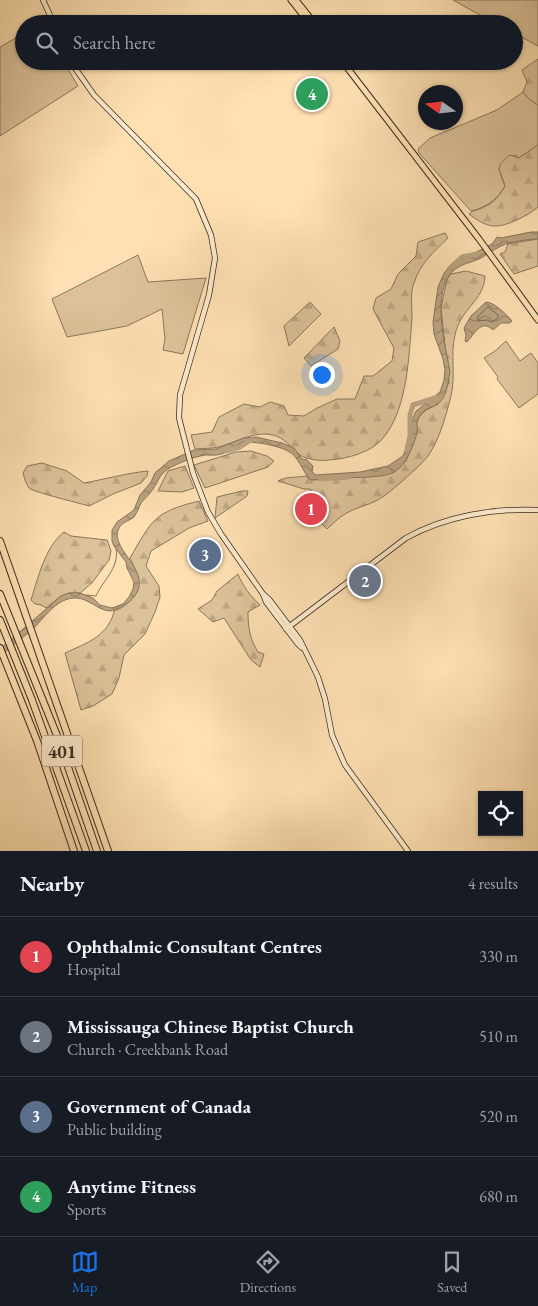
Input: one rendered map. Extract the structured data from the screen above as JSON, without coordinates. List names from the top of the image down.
{
  "streets": {
    "highway": ["401"]
  },
  "north": "left",
  "page": {
    "search": "Search here",
    "pins": [
      "4",
      "1",
      "3",
      "2"
    ],
    "heading": ["Nearby", "4 results"],
    "list": [
      {
        "mark": "1",
        "name": "Ophthalmic Consultant Centres",
        "note": "Hospital",
        "value": "330 m"
      },
      {
        "mark": "2",
        "name": "Mississauga Chinese Baptist Church",
        "note": "Church · Creekbank Road",
        "value": "510 m"
      },
      {
        "mark": "3",
        "name": "Government of Canada",
        "note": "Public building",
        "value": "520 m"
      },
      {
        "mark": "4",
        "name": "Anytime Fitness",
        "note": "Sports",
        "value": "680 m"
      }
    ],
    "nav": ["Map", "Directions", "Saved"]
  }
}
